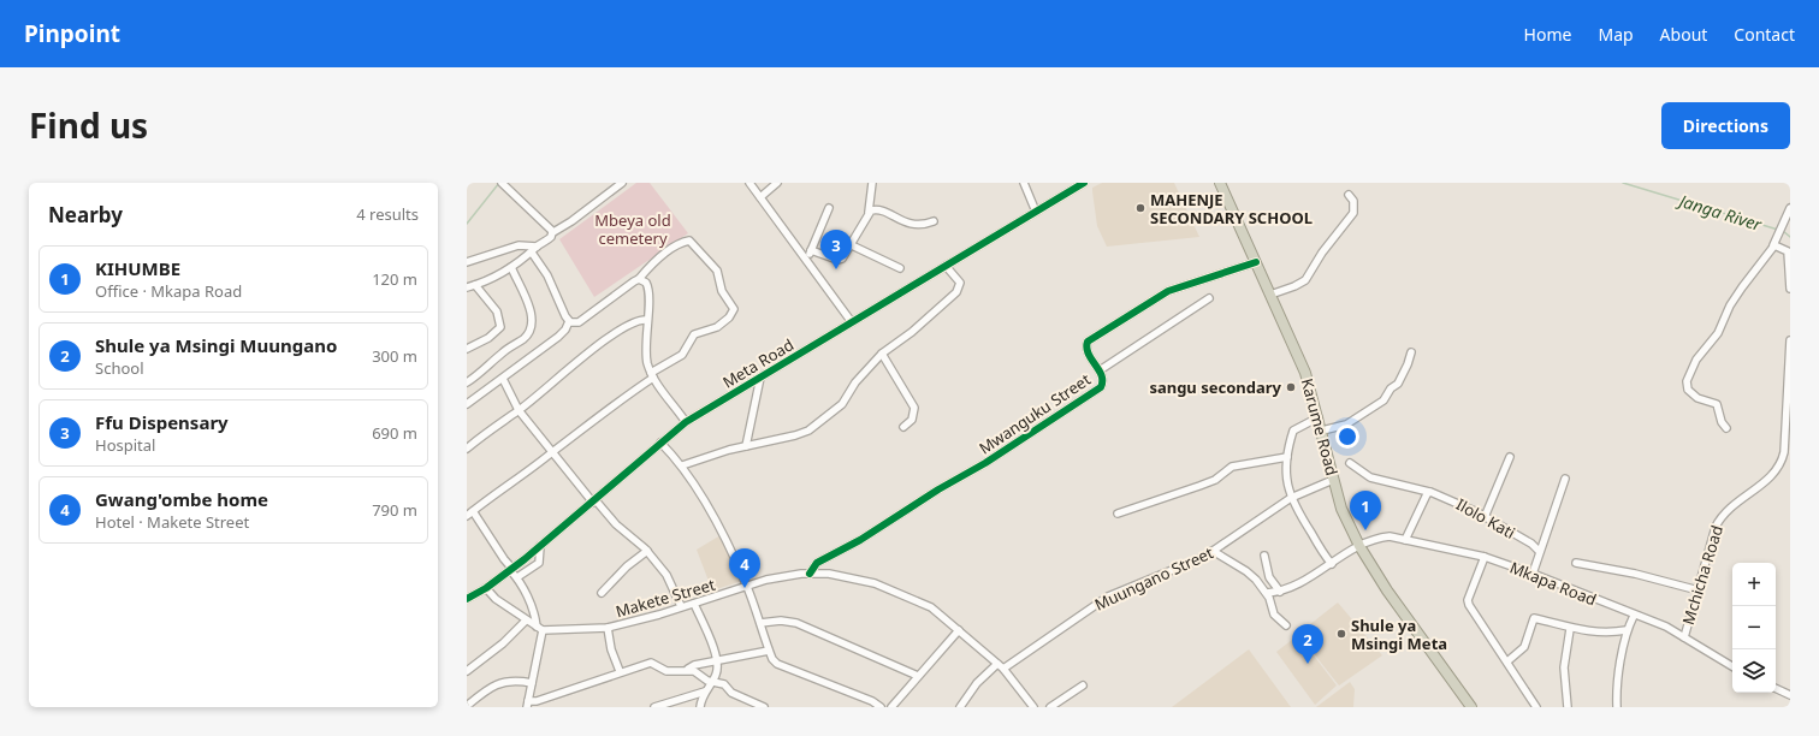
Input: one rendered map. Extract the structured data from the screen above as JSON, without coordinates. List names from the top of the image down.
{
  "streets": {
    "highway": ["Karume Road"],
    "street": [
      "Meta Road",
      "Mwanguku Street",
      "Ilolo Kati",
      "Mchicha Road",
      "Muungano Street",
      "Mkapa Road",
      "Makete Street"
    ]
  },
  "crossings": [
    ["Mwanguku Street", "Karume Road"],
    ["Mwanguku Street", "Makete Street"],
    ["Karume Road", "Muungano Street"],
    ["Karume Road", "Mkapa Road"],
    ["Mchicha Road", "Mkapa Road"],
    ["Muungano Street", "Makete Street"]
  ],
  "water": ["Janga River"],
  "parks": ["Mbeya old cemetery"],
  "places": ["MAHENJE SECONDARY SCHOOL", "sangu secondary", "Shule ya Msingi Meta"],
  "page": {
    "header": "Pinpoint",
    "nav": [
      "Home",
      "Map",
      "About",
      "Contact"
    ],
    "title": "Find us",
    "buttons": "Directions",
    "heading": ["Nearby", "4 results"],
    "pins": [
      "3",
      "1",
      "4",
      "2"
    ],
    "list": [
      {
        "mark": "1",
        "name": "KIHUMBE",
        "note": "Office · Mkapa Road",
        "value": "120 m"
      },
      {
        "mark": "2",
        "name": "Shule ya Msingi Muungano",
        "note": "School",
        "value": "300 m"
      },
      {
        "mark": "3",
        "name": "Ffu Dispensary",
        "note": "Hospital",
        "value": "690 m"
      },
      {
        "mark": "4",
        "name": "Gwang'ombe home",
        "note": "Hotel · Makete Street",
        "value": "790 m"
      }
    ],
    "map_buttons": ["+", "−"]
  }
}
